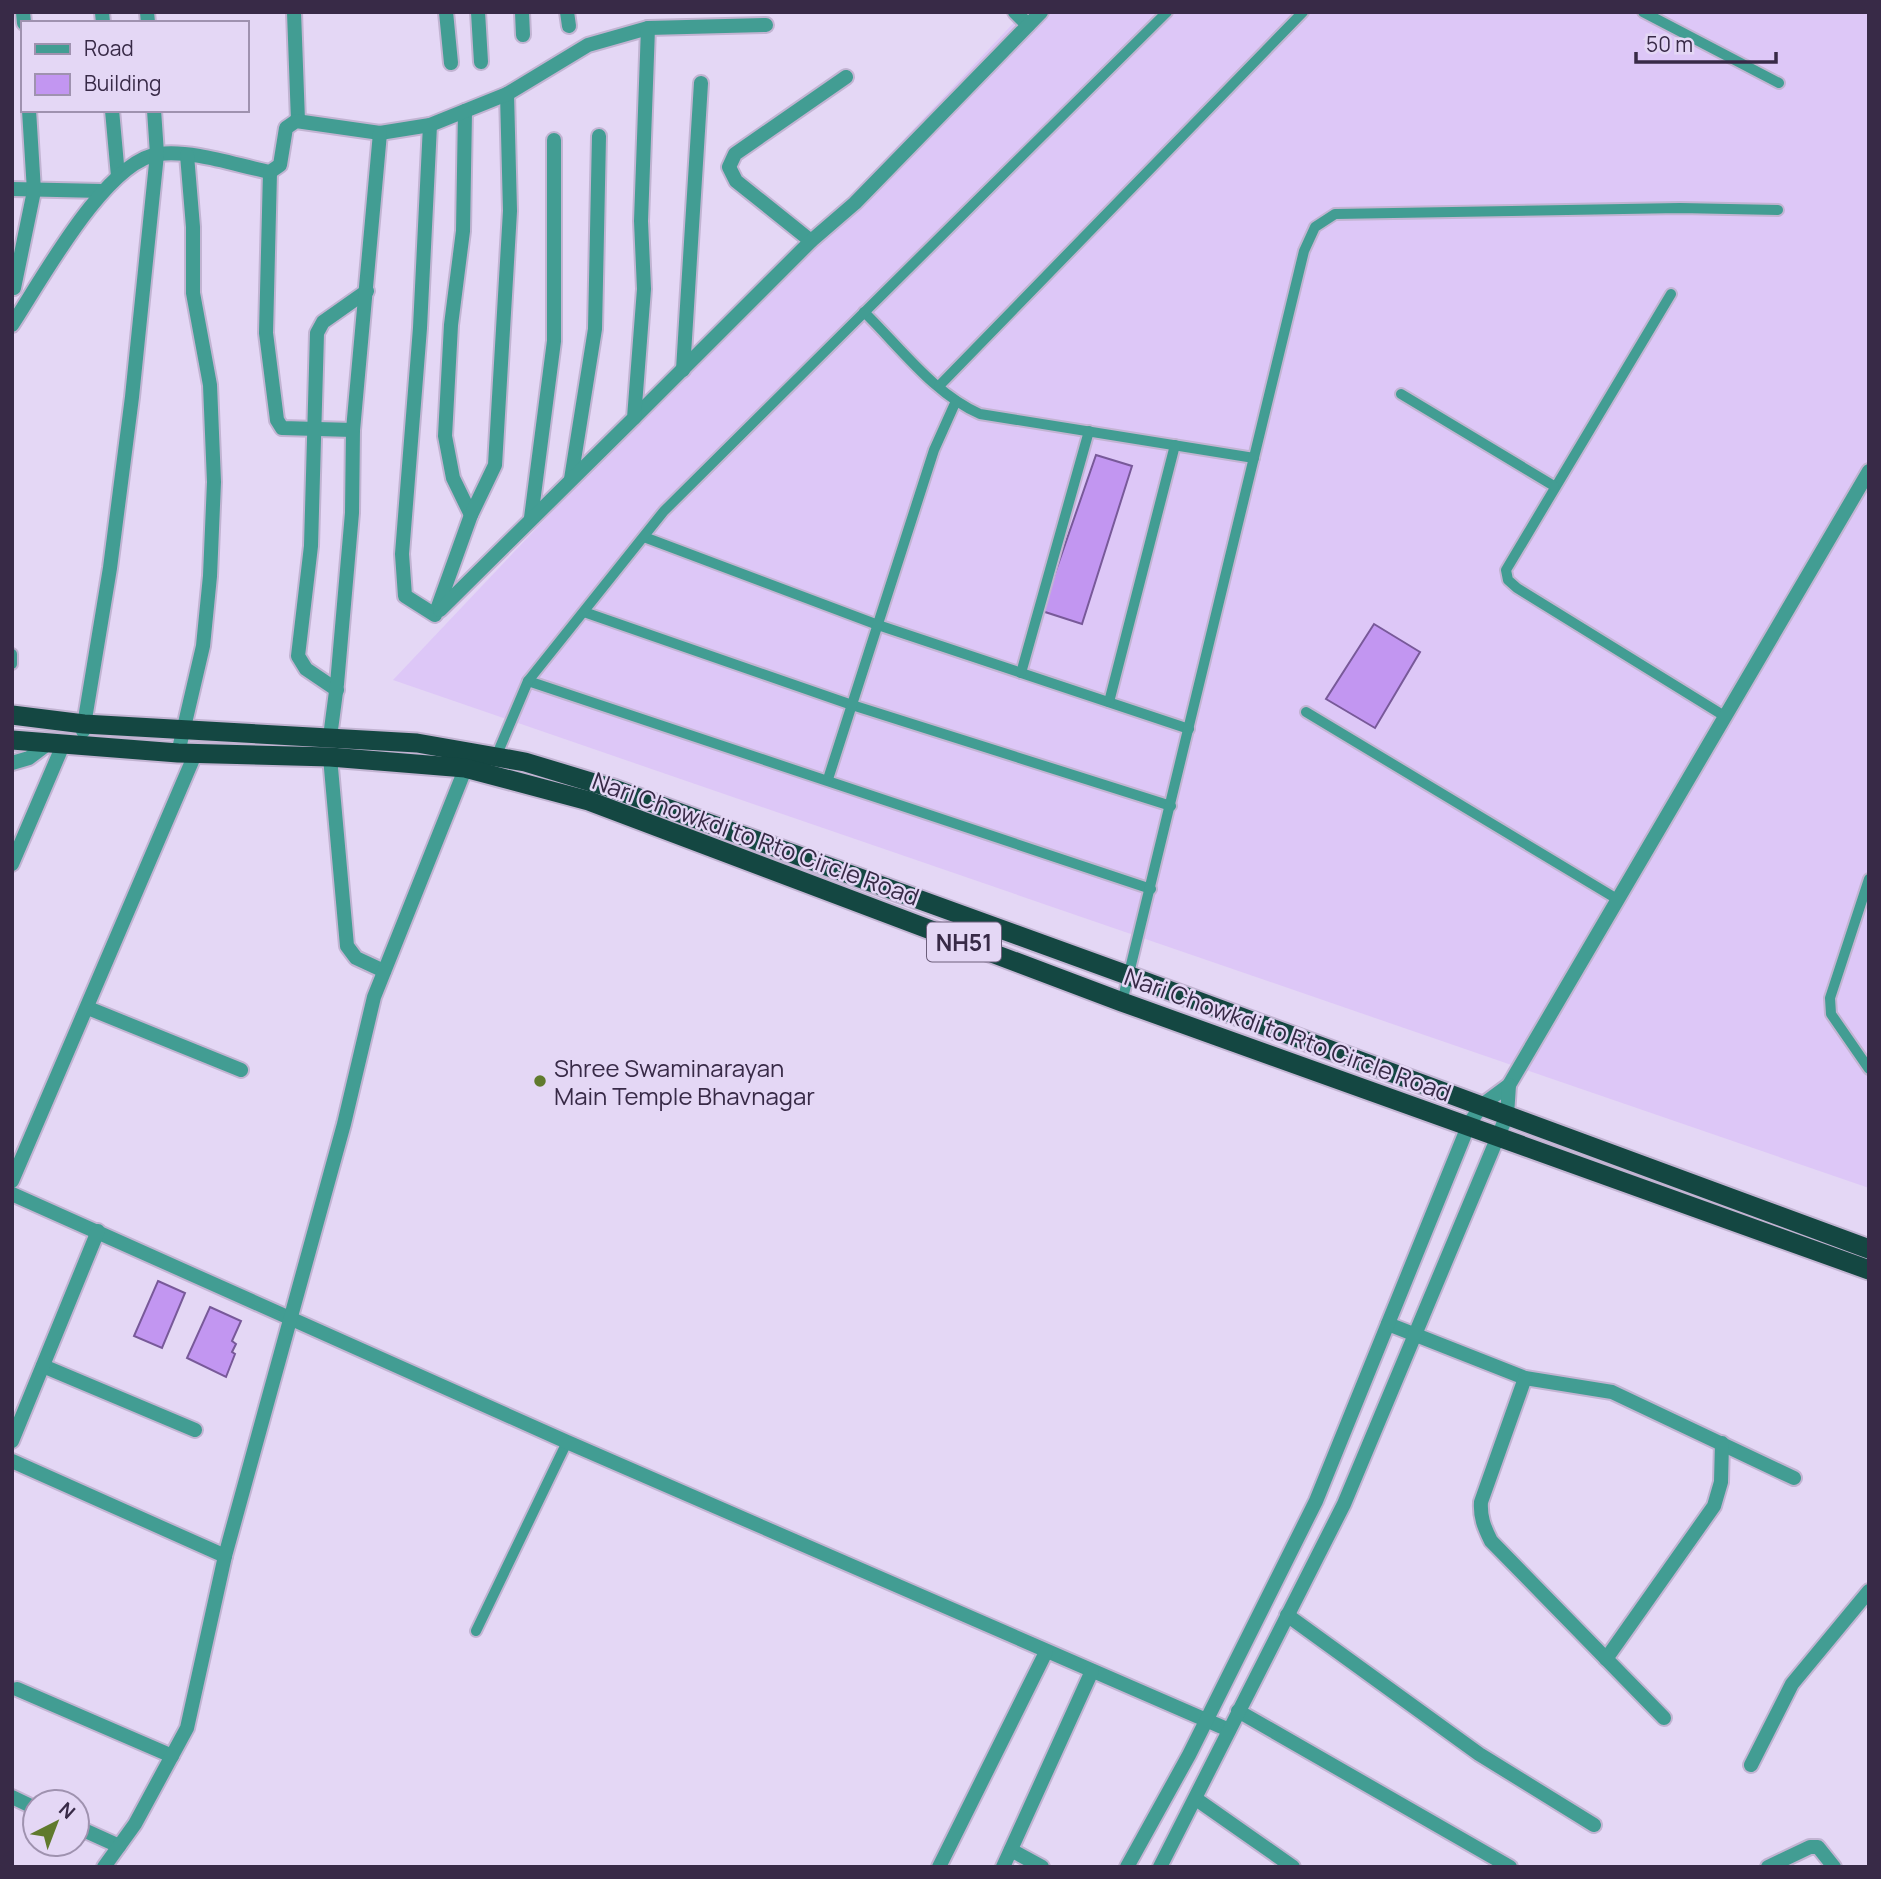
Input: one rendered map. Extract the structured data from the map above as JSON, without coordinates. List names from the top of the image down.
{
  "streets": {
    "highway": ["Nari Chowkdi to Rto Circle Road", "NH51"]
  },
  "crossings": [
    ["Nari Chowkdi to Rto Circle Road", "NH51"]
  ],
  "places": ["Shree Swaminarayan Main Temple Bhavnagar"],
  "legend": ["Road", "Building"],
  "scale_bar": "50 m",
  "north": "top right"
}
